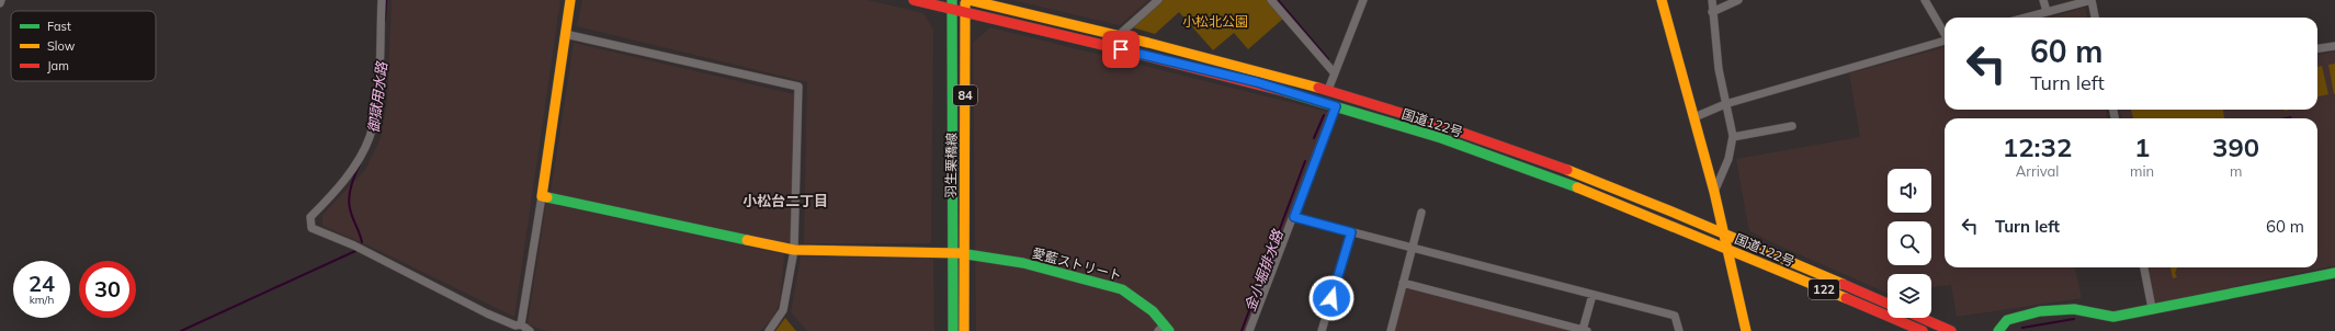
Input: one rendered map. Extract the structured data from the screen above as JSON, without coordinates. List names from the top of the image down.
{
  "streets": {
    "main road": [
      "84",
      "国道122号",
      "羽生栗橋線",
      "愛藍ストリート",
      "122"
    ]
  },
  "crossings": [
    ["国道122号", "羽生栗橋線"],
    ["羽生栗橋線", "愛藍ストリート"]
  ],
  "districts": ["小松台二丁目"],
  "water": ["御獄用水路", "金小堀排水路"],
  "parks": ["小松北公園"],
  "legend": ["Fast", "Slow", "Jam"],
  "page": {
    "turn": ["60 m", "Turn left"],
    "eta": [
      "12:32",
      "Arrival",
      "1",
      "min",
      "390",
      "m"
    ],
    "list": [
      {
        "name": "Turn left",
        "value": "60 m"
      }
    ],
    "speed": "24 km/h",
    "limit": "30"
  }
}
